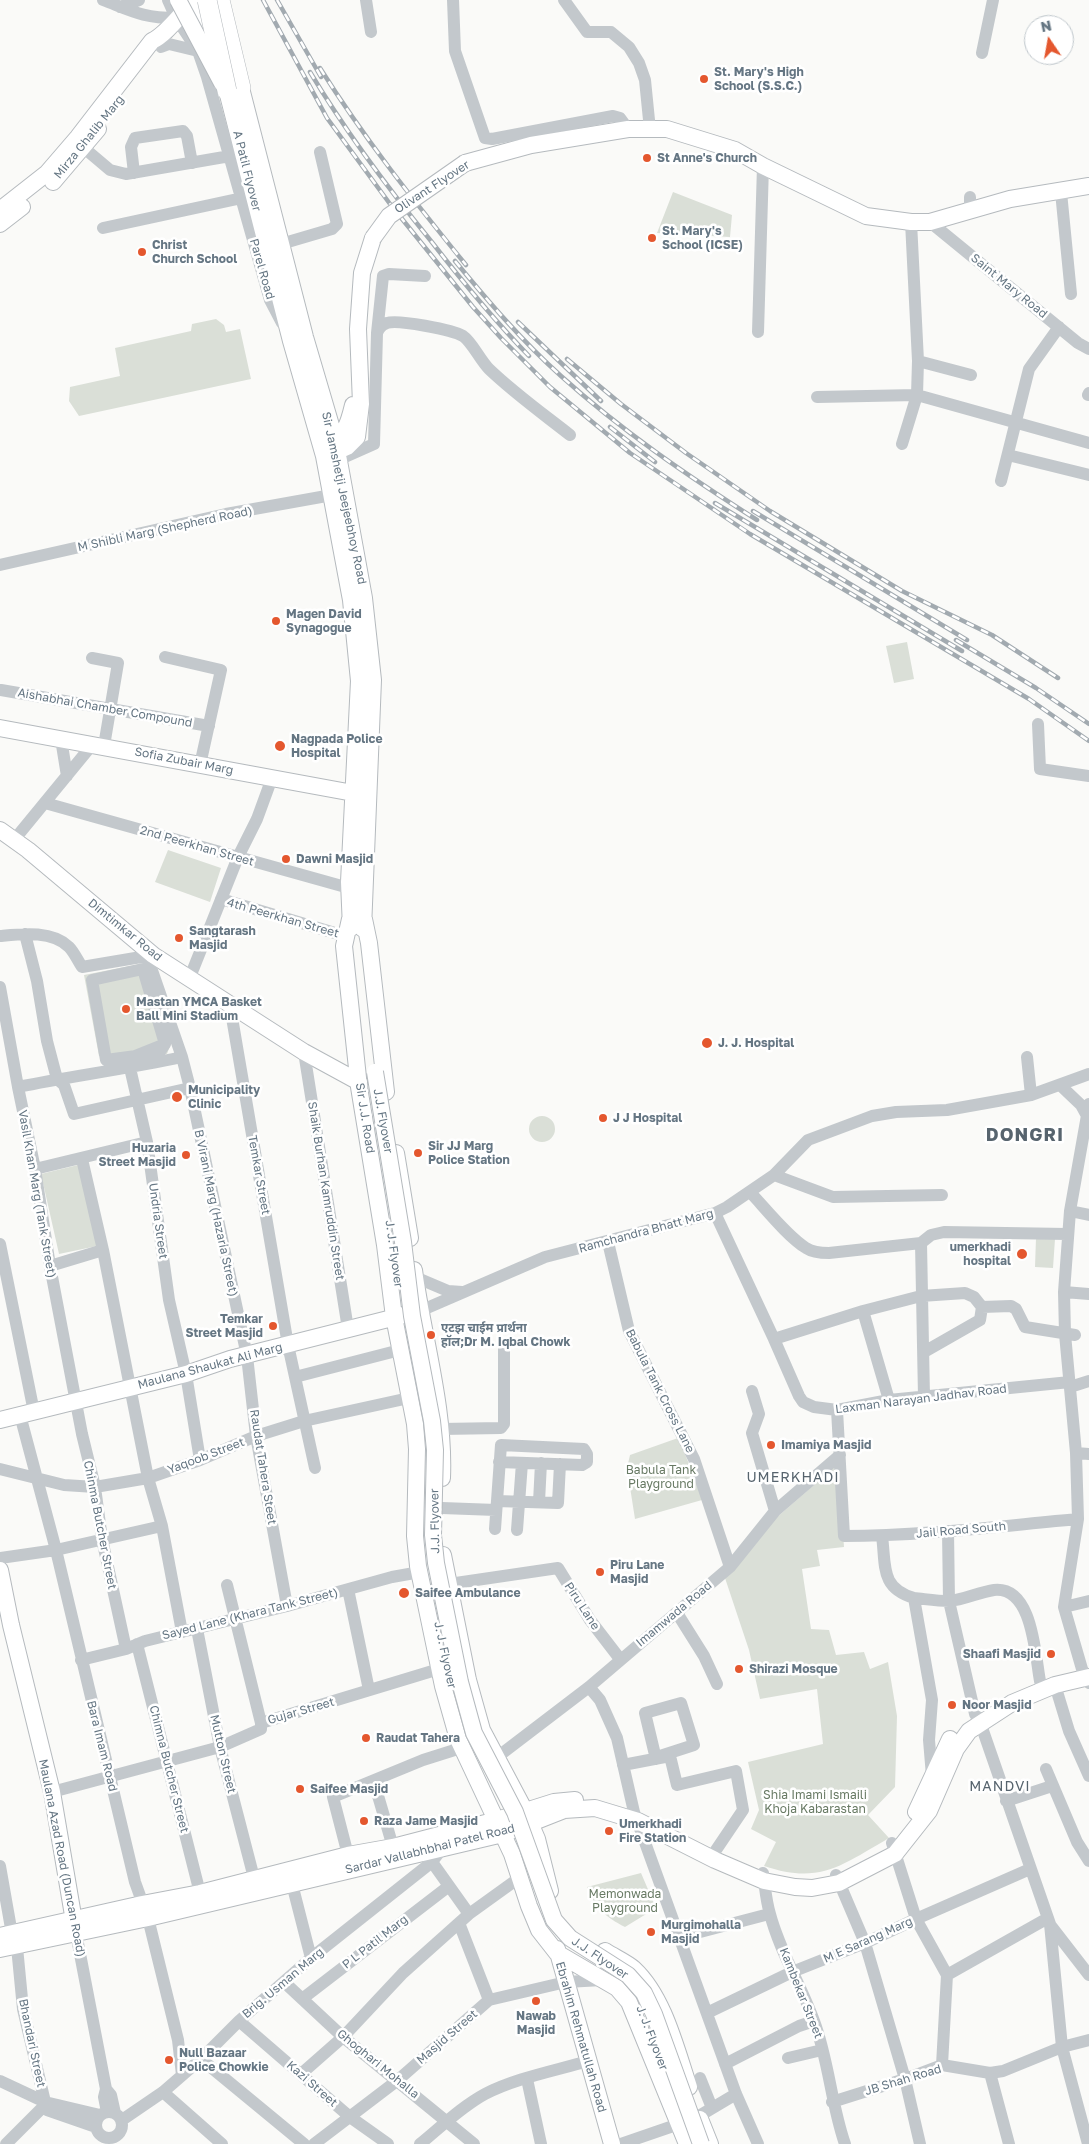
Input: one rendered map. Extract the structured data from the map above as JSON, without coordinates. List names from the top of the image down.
{
  "streets": {
    "highway": ["A Patil Flyover"],
    "main road": [
      "Mirza Ghalib Marg",
      "Olivant Flyover",
      "Sir Jamshetji Jeejeebhoy Road",
      "Sofia Zubair Marg",
      "Dimtimkar Road",
      "Sir J.J. Road",
      "J.J. Flyover",
      "J. J. Flyover",
      "Maulana Shaukat Ali Marg",
      "Sardar Vallabhbhai Patel Road",
      "Maulana Azad Road (Duncan Road)",
      "Ebrahim Rehmatullah Road"
    ],
    "street": [
      "Parel Road",
      "Saint Mary Road",
      "M Shibli Marg (Shepherd Road)",
      "Aishabhai Chamber Compound",
      "2nd Peerkhan Street",
      "4th Peerkhan Street",
      "Temkar Street",
      "Shaik Burhan Kamruddin Street",
      "Vasil Khan Marg (Tank Street)",
      "B Virani Marg (Hazaria Street)",
      "Undria Street",
      "Ramchandra Bhatt Marg",
      "Babula Tank Cross Lane",
      "Laxman Narayan Jadhav Road",
      "Yaqoob Street",
      "Raudat Tahera Steet",
      "Chinma Butcher Street",
      "Jail Road South",
      "Piru Lane",
      "Sayed Lane (Khara Tank Street)",
      "Imamwada Road",
      "Gujar Street",
      "Bara Imam Road",
      "Mutton Street",
      "Chimna Butcher Street",
      "M E Sarang Marg",
      "P L Patil Marg",
      "Brig. Usman Marg",
      "Kambekar Street",
      "Masjid Street",
      "Bhandari Street",
      "Ghoghari Mohalla",
      "JB Shah Road",
      "Kazi Street"
    ]
  },
  "crossings": [
    ["Mirza Ghalib Marg", "A Patil Flyover"],
    ["Mirza Ghalib Marg", "Parel Road"],
    ["A Patil Flyover", "Parel Road"],
    ["A Patil Flyover", "Sir Jamshetji Jeejeebhoy Road"],
    ["Olivant Flyover", "Saint Mary Road"],
    ["Olivant Flyover", "Sir Jamshetji Jeejeebhoy Road"],
    ["Parel Road", "Sir Jamshetji Jeejeebhoy Road"],
    ["Sir Jamshetji Jeejeebhoy Road", "M Shibli Marg (Shepherd Road)"],
    ["Sir Jamshetji Jeejeebhoy Road", "Sofia Zubair Marg"],
    ["Sir Jamshetji Jeejeebhoy Road", "2nd Peerkhan Street"],
    ["Sir Jamshetji Jeejeebhoy Road", "Sir J.J. Road"],
    ["Sir Jamshetji Jeejeebhoy Road", "J. J. Flyover"],
    ["4th Peerkhan Street", "Sir J.J. Road"],
    ["Dimtimkar Road", "Sir J.J. Road"],
    ["Dimtimkar Road", "J.J. Flyover"],
    ["Dimtimkar Road", "Temkar Street"],
    ["Dimtimkar Road", "Shaik Burhan Kamruddin Street"],
    ["Dimtimkar Road", "B Virani Marg (Hazaria Street)"],
    ["Dimtimkar Road", "J. J. Flyover"],
    ["Sir J.J. Road", "J.J. Flyover"],
    ["Sir J.J. Road", "Ramchandra Bhatt Marg"],
    ["Sir J.J. Road", "J. J. Flyover"],
    ["Sir J.J. Road", "Maulana Shaukat Ali Marg"],
    ["J.J. Flyover", "J. J. Flyover"],
    ["Temkar Street", "Maulana Shaukat Ali Marg"],
    ["Temkar Street", "Yaqoob Street"],
    ["Shaik Burhan Kamruddin Street", "Maulana Shaukat Ali Marg"],
    ["Vasil Khan Marg (Tank Street)", "Maulana Shaukat Ali Marg"],
    ["Vasil Khan Marg (Tank Street)", "Chinma Butcher Street"],
    ["B Virani Marg (Hazaria Street)", "Maulana Shaukat Ali Marg"],
    ["B Virani Marg (Hazaria Street)", "Raudat Tahera Steet"],
    ["Undria Street", "Maulana Shaukat Ali Marg"],
    ["Undria Street", "Yaqoob Street"],
    ["Ramchandra Bhatt Marg", "Maulana Shaukat Ali Marg"],
    ["Ramchandra Bhatt Marg", "Babula Tank Cross Lane"],
    ["Ramchandra Bhatt Marg", "Laxman Narayan Jadhav Road"],
    ["Maulana Shaukat Ali Marg", "Raudat Tahera Steet"],
    ["Maulana Shaukat Ali Marg", "Chinma Butcher Street"],
    ["Maulana Shaukat Ali Marg", "Bara Imam Road"],
    ["Babula Tank Cross Lane", "Imamwada Road"],
    ["Yaqoob Street", "Raudat Tahera Steet"],
    ["Yaqoob Street", "Chinma Butcher Street"],
    ["Yaqoob Street", "Bara Imam Road"],
    ["Raudat Tahera Steet", "Sayed Lane (Khara Tank Street)"],
    ["Chinma Butcher Street", "Sayed Lane (Khara Tank Street)"],
    ["Chinma Butcher Street", "Chimna Butcher Street"],
    ["Jail Road South", "Imamwada Road"],
    ["Piru Lane", "Imamwada Road"],
    ["Sayed Lane (Khara Tank Street)", "Bara Imam Road"],
    ["Sayed Lane (Khara Tank Street)", "Mutton Street"],
    ["Sayed Lane (Khara Tank Street)", "Chimna Butcher Street"],
    ["Gujar Street", "Bara Imam Road"],
    ["Gujar Street", "Mutton Street"],
    ["Gujar Street", "Chimna Butcher Street"],
    ["Gujar Street", "Maulana Azad Road (Duncan Road)"],
    ["Bara Imam Road", "Sardar Vallabhbhai Patel Road"],
    ["Bara Imam Road", "Brig. Usman Marg"],
    ["Mutton Street", "Sardar Vallabhbhai Patel Road"],
    ["Chimna Butcher Street", "Sardar Vallabhbhai Patel Road"],
    ["Sardar Vallabhbhai Patel Road", "Maulana Azad Road (Duncan Road)"],
    ["Sardar Vallabhbhai Patel Road", "Brig. Usman Marg"],
    ["Sardar Vallabhbhai Patel Road", "Kambekar Street"],
    ["Sardar Vallabhbhai Patel Road", "Bhandari Street"],
    ["Maulana Azad Road (Duncan Road)", "Brig. Usman Marg"],
    ["M E Sarang Marg", "Kambekar Street"],
    ["P L Patil Marg", "Ghoghari Mohalla"],
    ["Brig. Usman Marg", "Ghoghari Mohalla"],
    ["Brig. Usman Marg", "Kazi Street"],
    ["Kambekar Street", "JB Shah Road"],
    ["Masjid Street", "Ebrahim Rehmatullah Road"],
    ["Masjid Street", "Ghoghari Mohalla"],
    ["Masjid Street", "Kazi Street"]
  ],
  "districts": ["DONGRI", "UMERKHADI", "MANDVI"],
  "parks": ["Babula Tank Playground", "Shia Imami Ismaili Khoja Kabarastan", "Memonwada Playground"],
  "places": [
    "St. Mary's High School (S.S.C.)",
    "St Anne's Church",
    "St. Mary's School (ICSE)",
    "Christ Church School",
    "Magen David Synagogue",
    "Nagpada Police Hospital",
    "Dawni Masjid",
    "Sangtarash Masjid",
    "Mastan YMCA Basket Ball Mini Stadium",
    "J. J. Hospital",
    "Municipality Clinic",
    "J J Hospital",
    "Sir JJ Marg Police Station",
    "Huzaria Street Masjid",
    "umerkhadi hospital",
    "Temkar Street Masjid",
    "एटझ चाईम प्रार्थना हॉल;Dr M. Iqbal Chowk",
    "Imamiya Masjid",
    "Piru Lane Masjid",
    "Saifee Ambulance",
    "Shaafi Masjid",
    "Shirazi Mosque",
    "Noor Masjid",
    "Raudat Tahera",
    "Saifee Masjid",
    "Raza Jame Masjid",
    "Umerkhadi Fire Station",
    "Murgimohalla Masjid",
    "Nawab Masjid",
    "Null Bazaar Police Chowkie"
  ],
  "north": "top"
}
